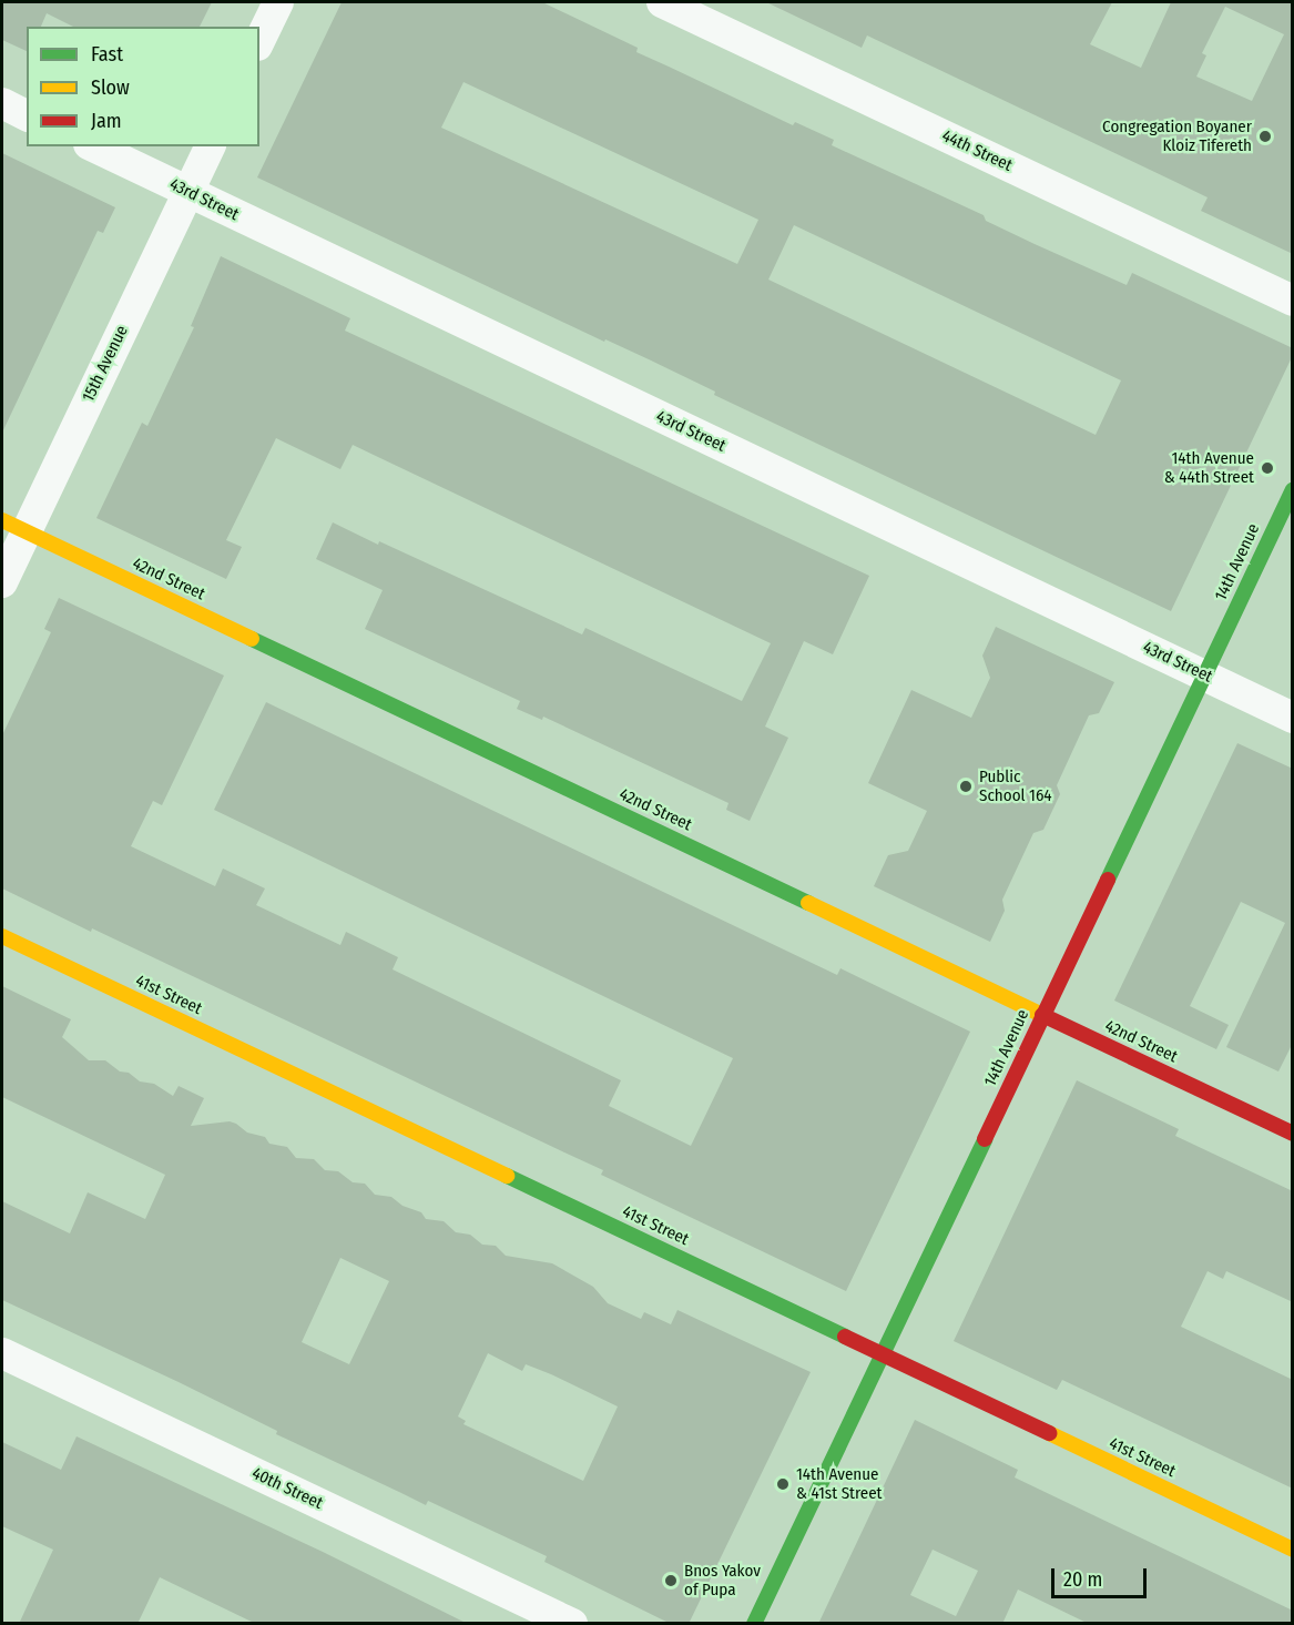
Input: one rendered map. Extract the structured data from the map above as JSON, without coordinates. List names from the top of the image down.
{
  "streets": {
    "street": [
      "44th Street",
      "43rd Street",
      "15th Avenue",
      "14th Avenue",
      "42nd Street",
      "41st Street",
      "40th Street"
    ]
  },
  "crossings": [
    ["43rd Street", "15th Avenue"],
    ["43rd Street", "14th Avenue"],
    ["15th Avenue", "42nd Street"],
    ["14th Avenue", "42nd Street"],
    ["14th Avenue", "41st Street"]
  ],
  "places": [
    "Congregation Boyaner Kloiz Tifereth",
    "14th Avenue & 44th Street",
    "Public School 164",
    "14th Avenue & 41st Street",
    "Bnos Yakov of Pupa"
  ],
  "legend": ["Fast", "Slow", "Jam"],
  "scale_bar": "20 m"
}
